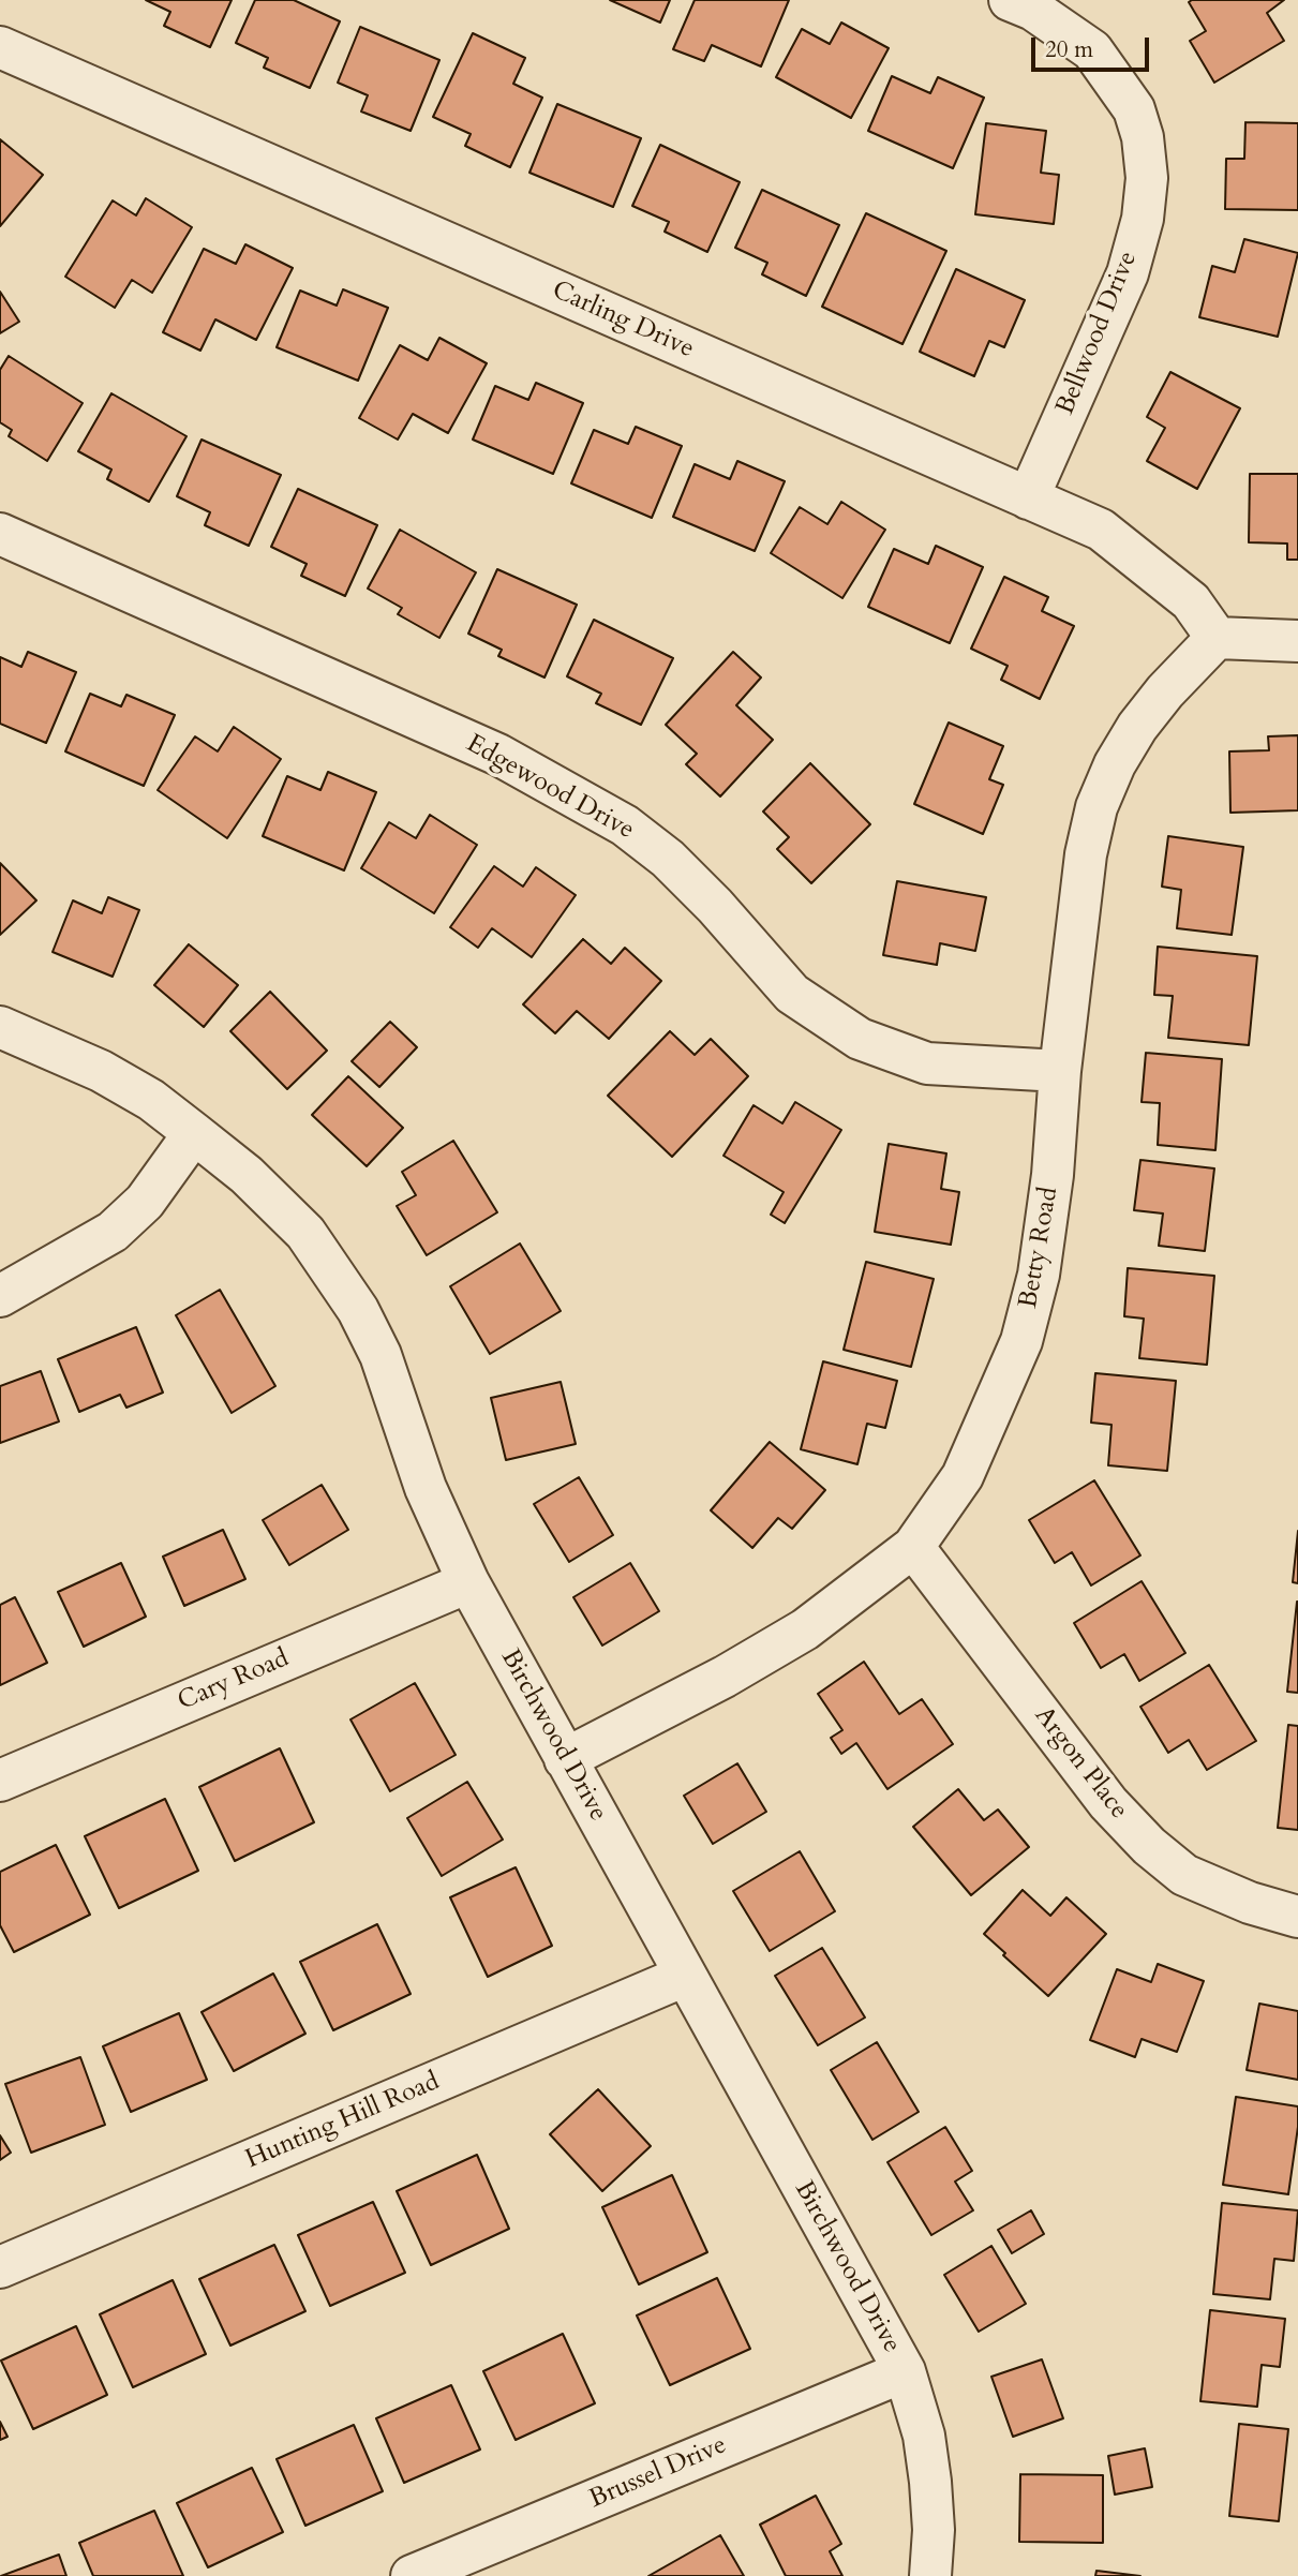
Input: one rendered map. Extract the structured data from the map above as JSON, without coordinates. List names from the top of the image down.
{
  "streets": {
    "street": [
      "Carling Drive",
      "Bellwood Drive",
      "Edgewood Drive",
      "Betty Road",
      "Cary Road",
      "Birchwood Drive",
      "Argon Place",
      "Hunting Hill Road",
      "Brussel Drive"
    ]
  },
  "crossings": [
    ["Carling Drive", "Bellwood Drive"],
    ["Carling Drive", "Betty Road"],
    ["Edgewood Drive", "Betty Road"],
    ["Betty Road", "Birchwood Drive"],
    ["Betty Road", "Argon Place"],
    ["Cary Road", "Birchwood Drive"],
    ["Birchwood Drive", "Hunting Hill Road"],
    ["Birchwood Drive", "Brussel Drive"]
  ],
  "scale_bar": "20 m"
}
